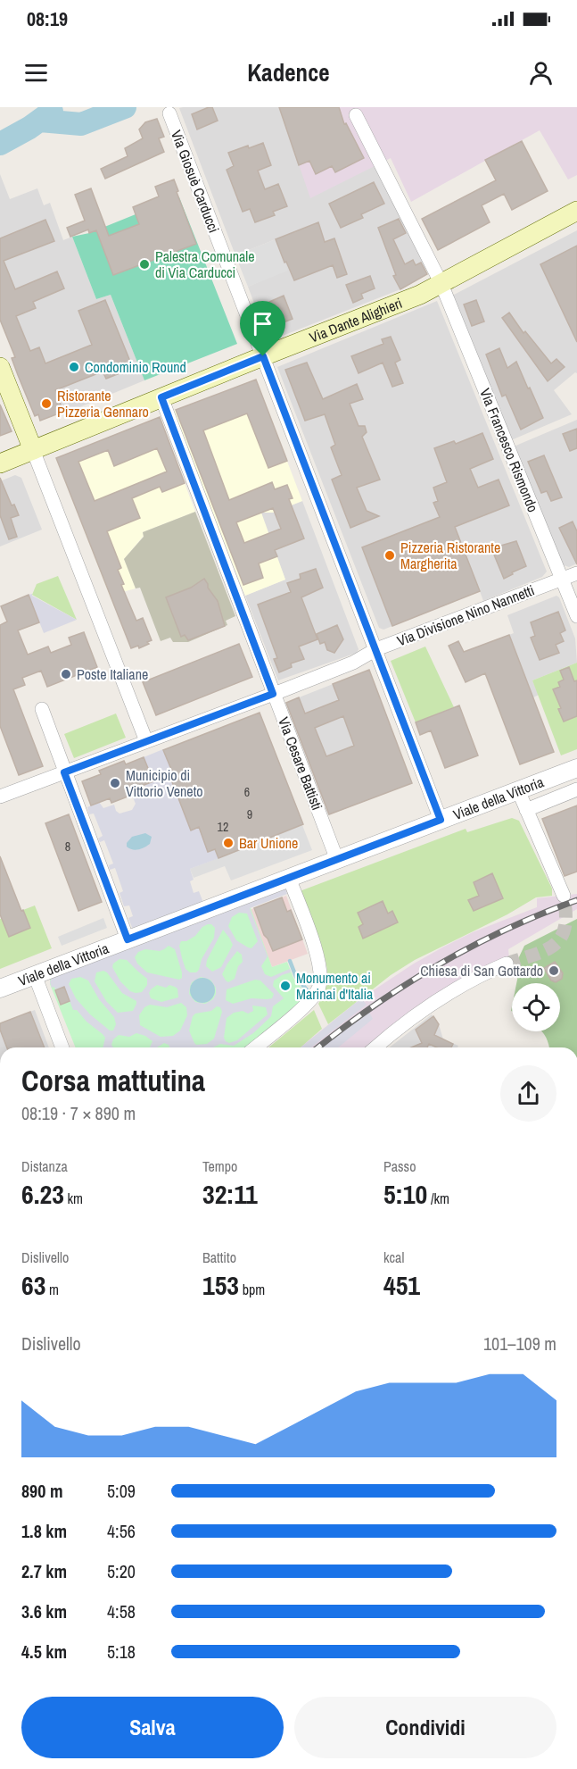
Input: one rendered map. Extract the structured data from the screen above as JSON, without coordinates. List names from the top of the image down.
{
  "streets": {
    "main road": ["Via Dante Alighieri"],
    "street": [
      "Via Giosuè Carducci",
      "Via Francesco Rismondo",
      "Via Divisione Nino Nannetti",
      "Via Cesare Battisti",
      "Viale della Vittoria"
    ]
  },
  "crossings": [
    ["Via Giosuè Carducci", "Via Dante Alighieri"],
    ["Via Giosuè Carducci", "Via Divisione Nino Nannetti"],
    ["Via Giosuè Carducci", "Viale della Vittoria"],
    ["Via Dante Alighieri", "Via Francesco Rismondo"],
    ["Via Dante Alighieri", "Via Cesare Battisti"],
    ["Via Francesco Rismondo", "Via Divisione Nino Nannetti"],
    ["Via Divisione Nino Nannetti", "Via Cesare Battisti"],
    ["Via Cesare Battisti", "Viale della Vittoria"]
  ],
  "places": [
    "Palestra Comunale di Via Carducci",
    "Condominio Round",
    "Ristorante Pizzeria Gennaro",
    "Pizzeria Ristorante Margherita",
    "Poste Italiane",
    "Municipio di Vittorio Veneto",
    "Bar Unione",
    "Chiesa di San Gottardo",
    "Monumento ai Marinai d'Italia"
  ],
  "house_numbers": [
    "6",
    "9",
    "12",
    "8"
  ],
  "page": {
    "status": "08:19",
    "header": "Kadence",
    "heading": ["Corsa mattutina", "08:19 · 7 × 890 m"],
    "stats": [
      ["Distanza", "6.23 km"],
      ["Tempo", "32:11"],
      ["Passo", "5:10 /km"],
      ["Dislivello", "63 m"],
      ["Battito", "153 bpm"],
      ["kcal", "451"]
    ],
    "chart": ["Dislivello", "101–109 m"],
    "list": [
      {
        "name": "890 m",
        "note": "5:09"
      },
      {
        "name": "1.8 km",
        "note": "4:56"
      },
      {
        "name": "2.7 km",
        "note": "5:20"
      },
      {
        "name": "3.6 km",
        "note": "4:58"
      },
      {
        "name": "4.5 km",
        "note": "5:18"
      }
    ],
    "buttons": ["Salva", "Condividi"]
  }
}
